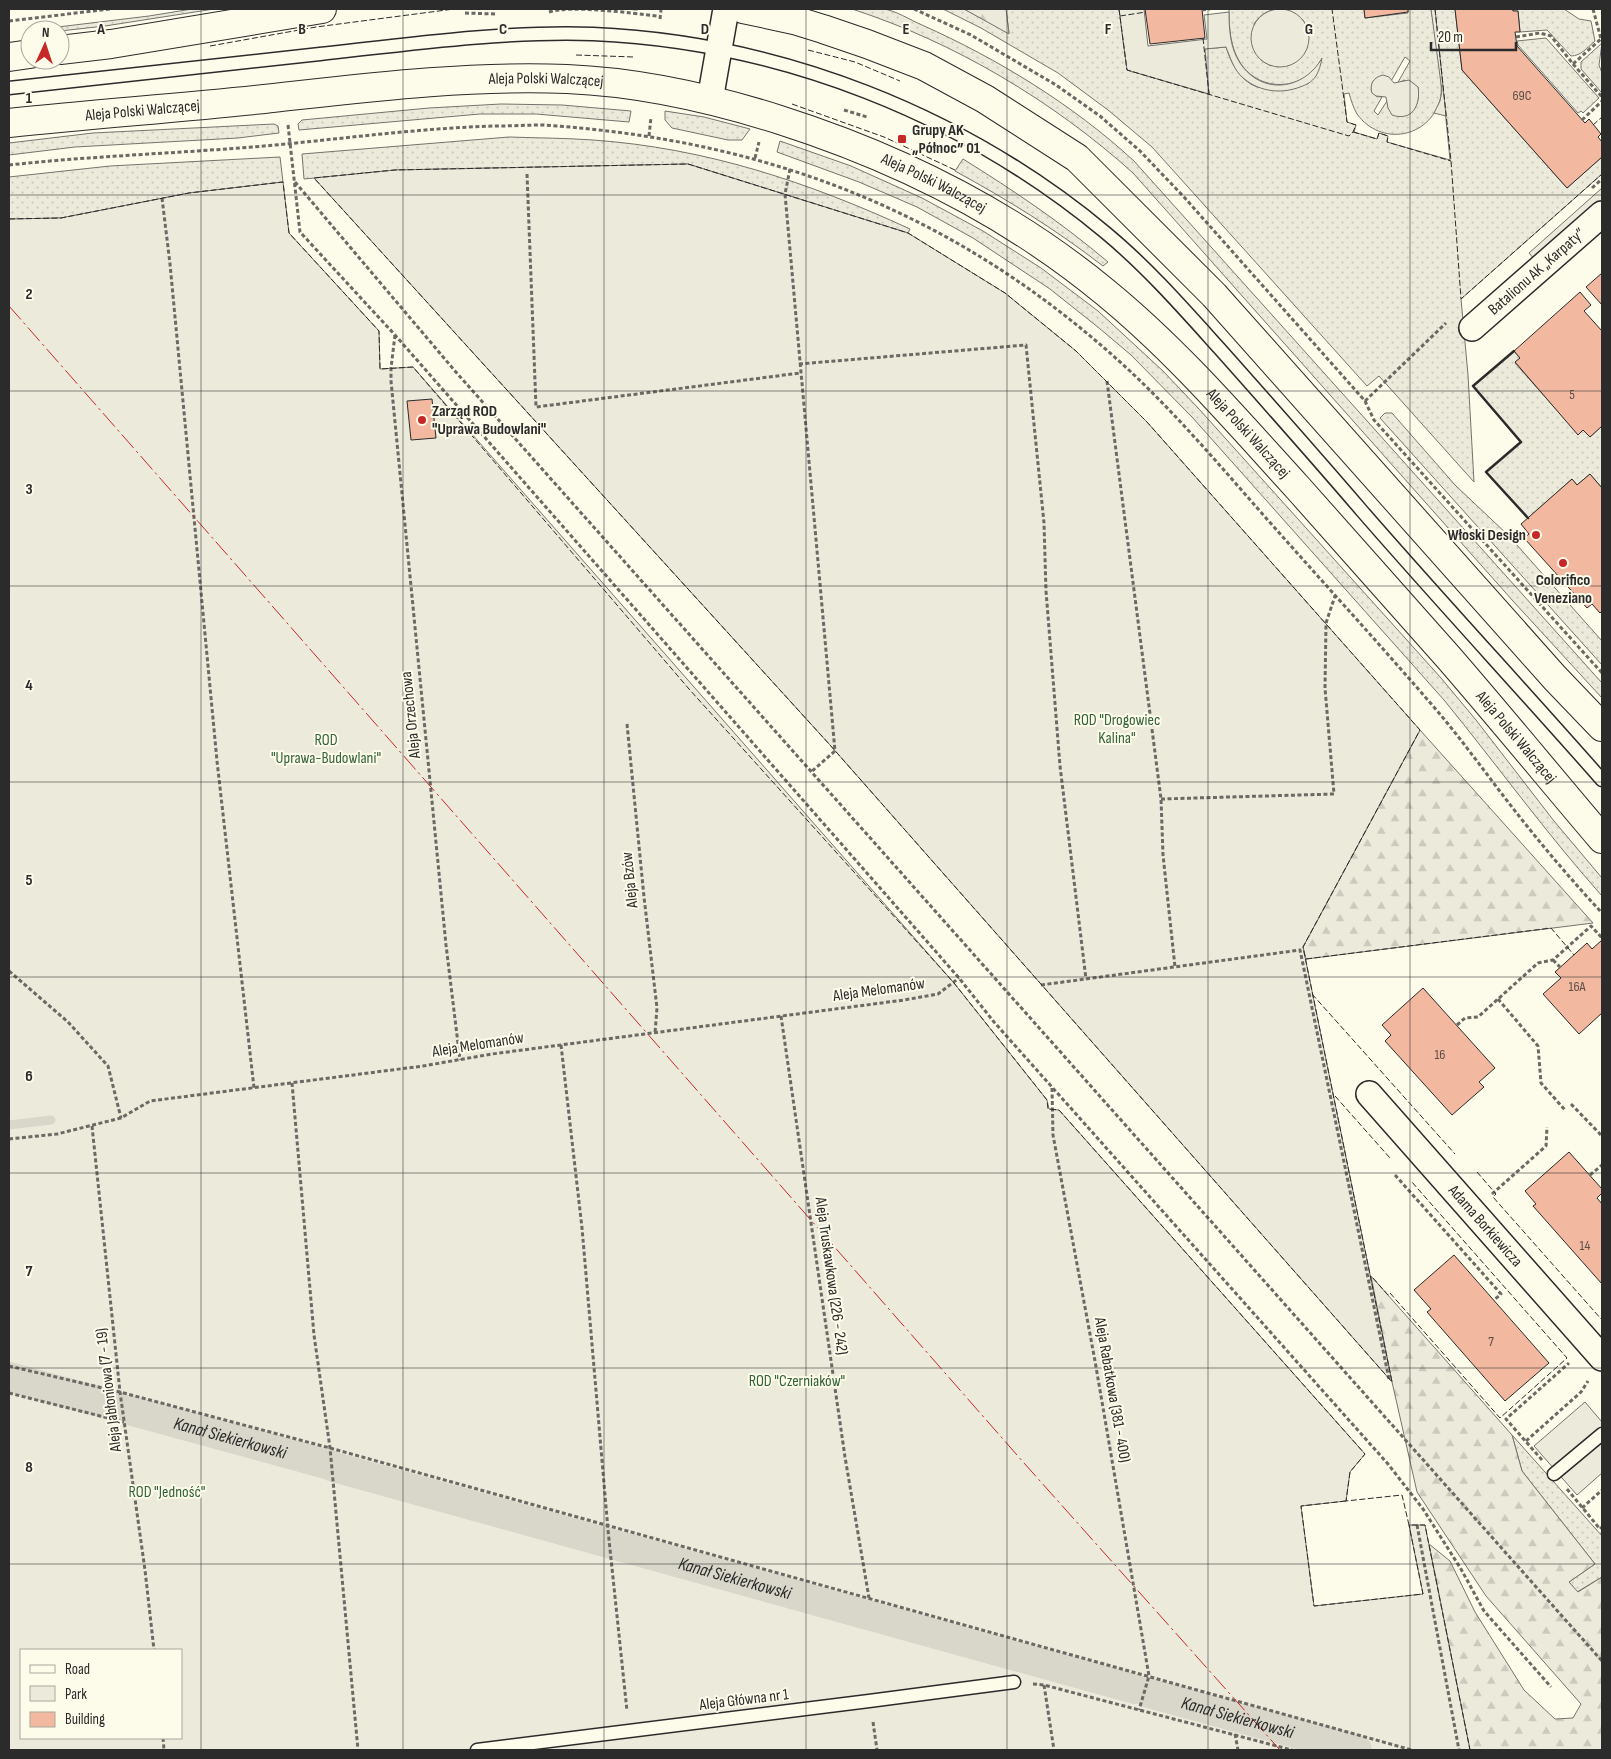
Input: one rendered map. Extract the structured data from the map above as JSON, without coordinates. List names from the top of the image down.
{
  "streets": {
    "main road": ["Aleja Polski Walczącej"],
    "street": ["Batalionu AK „Karpaty”", "Adama Borkiewicza"],
    "lane": ["Aleja Główna nr 1"],
    "path": [
      "Aleja Orzechowa",
      "Aleja Bzów",
      "Aleja Melomanów",
      "Aleja Truskawkowa (226 - 242)",
      "Aleja Jabłoniowa (7 - 19)",
      "Aleja Rabatkowa (381 - 400)"
    ]
  },
  "crossings": [
    ["Aleja Orzechowa", "Aleja Melomanów"],
    ["Aleja Bzów", "Aleja Melomanów"],
    ["Aleja Melomanów", "Aleja Truskawkowa (226 - 242)"],
    ["Aleja Melomanów", "Aleja Jabłoniowa (7 - 19)"]
  ],
  "water": ["Kanał Siekierkowski"],
  "parks": [
    "ROD \"Drogowiec Kalina\"",
    "ROD \"Uprawa-Budowlani\"",
    "ROD \"Czerniaków\"",
    "ROD \"Jedność\""
  ],
  "places": {
    "transit": ["Grupy AK „Północ” 01"],
    "other": ["Zarząd ROD \"Uprawa Budowlani\"", "Włoski Design", "Colorifico Veneziano"]
  },
  "house_numbers": [
    "69C",
    "5",
    "16A",
    "16",
    "14",
    "7"
  ],
  "legend": ["Road", "Park", "Building"],
  "scale_bar": "20 m",
  "north": "top",
  "grid": {
    "columns": [
      "A",
      "B",
      "C",
      "D",
      "E",
      "F",
      "G"
    ],
    "rows": [
      "1",
      "2",
      "3",
      "4",
      "5",
      "6",
      "7",
      "8"
    ]
  }
}
